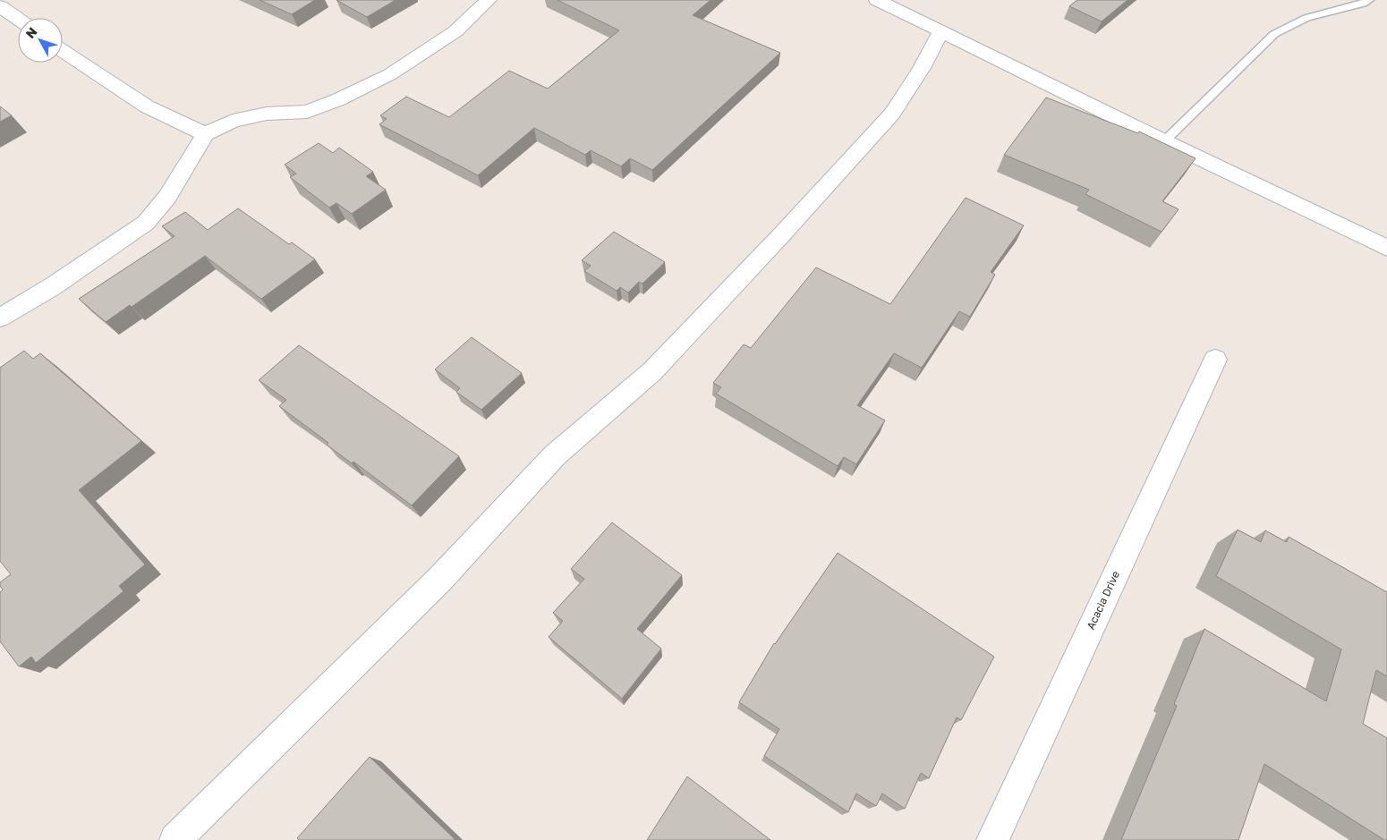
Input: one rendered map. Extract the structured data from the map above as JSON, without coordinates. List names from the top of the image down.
{
  "streets": {
    "street": ["Acacia Drive"]
  },
  "north": "top left"
}
